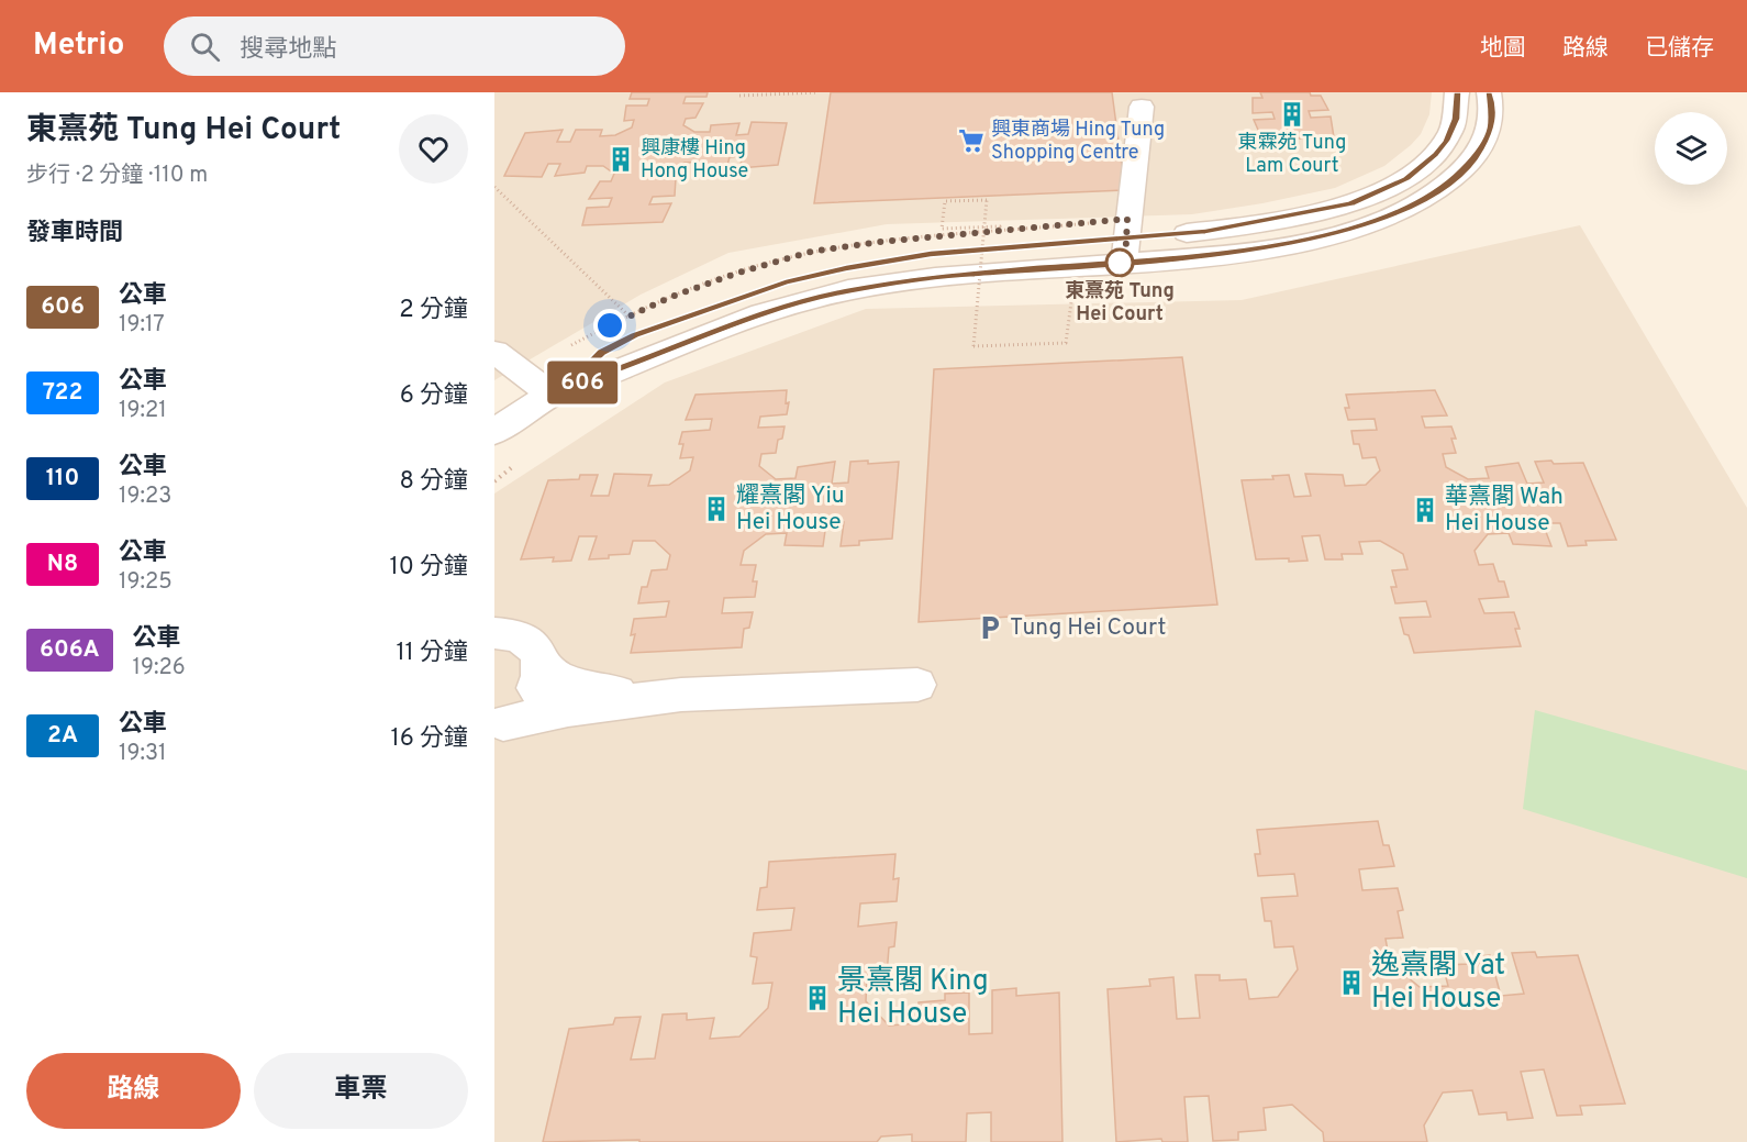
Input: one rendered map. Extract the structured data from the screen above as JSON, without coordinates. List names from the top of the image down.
{
  "places": {
    "building": [
      "東霖苑 Tung Lam Court",
      "興康樓 Hing Hong House",
      "耀熹閣 Yiu Hei House",
      "華熹閣 Wah Hei House",
      "逸熹閣 Yat Hei House",
      "景熹閣 King Hei House"
    ],
    "supermarket": ["興東商場 Hing Tung Shopping Centre"],
    "other": ["東熹苑 Tung Hei Court"],
    "parking": ["Tung Hei Court"]
  },
  "lines": ["bus line 606"],
  "page": {
    "header": "Metrio",
    "search": "搜尋地點",
    "nav": ["地圖", "路線", "已儲存"],
    "heading": [
      ["東熹苑 Tung Hei Court", "步行 · 2 分鐘 · 110 m"],
      "發車時間"
    ],
    "on_map": "606",
    "list": [
      {
        "mark": "606",
        "name": "公車",
        "note": "19:17",
        "value": "2 分鐘"
      },
      {
        "mark": "722",
        "name": "公車",
        "note": "19:21",
        "value": "6 分鐘"
      },
      {
        "mark": "110",
        "name": "公車",
        "note": "19:23",
        "value": "8 分鐘"
      },
      {
        "mark": "N8",
        "name": "公車",
        "note": "19:25",
        "value": "10 分鐘"
      },
      {
        "mark": "606A",
        "name": "公車",
        "note": "19:26",
        "value": "11 分鐘"
      },
      {
        "mark": "2A",
        "name": "公車",
        "note": "19:31",
        "value": "16 分鐘"
      }
    ],
    "buttons": ["路線", "車票"]
  }
}
